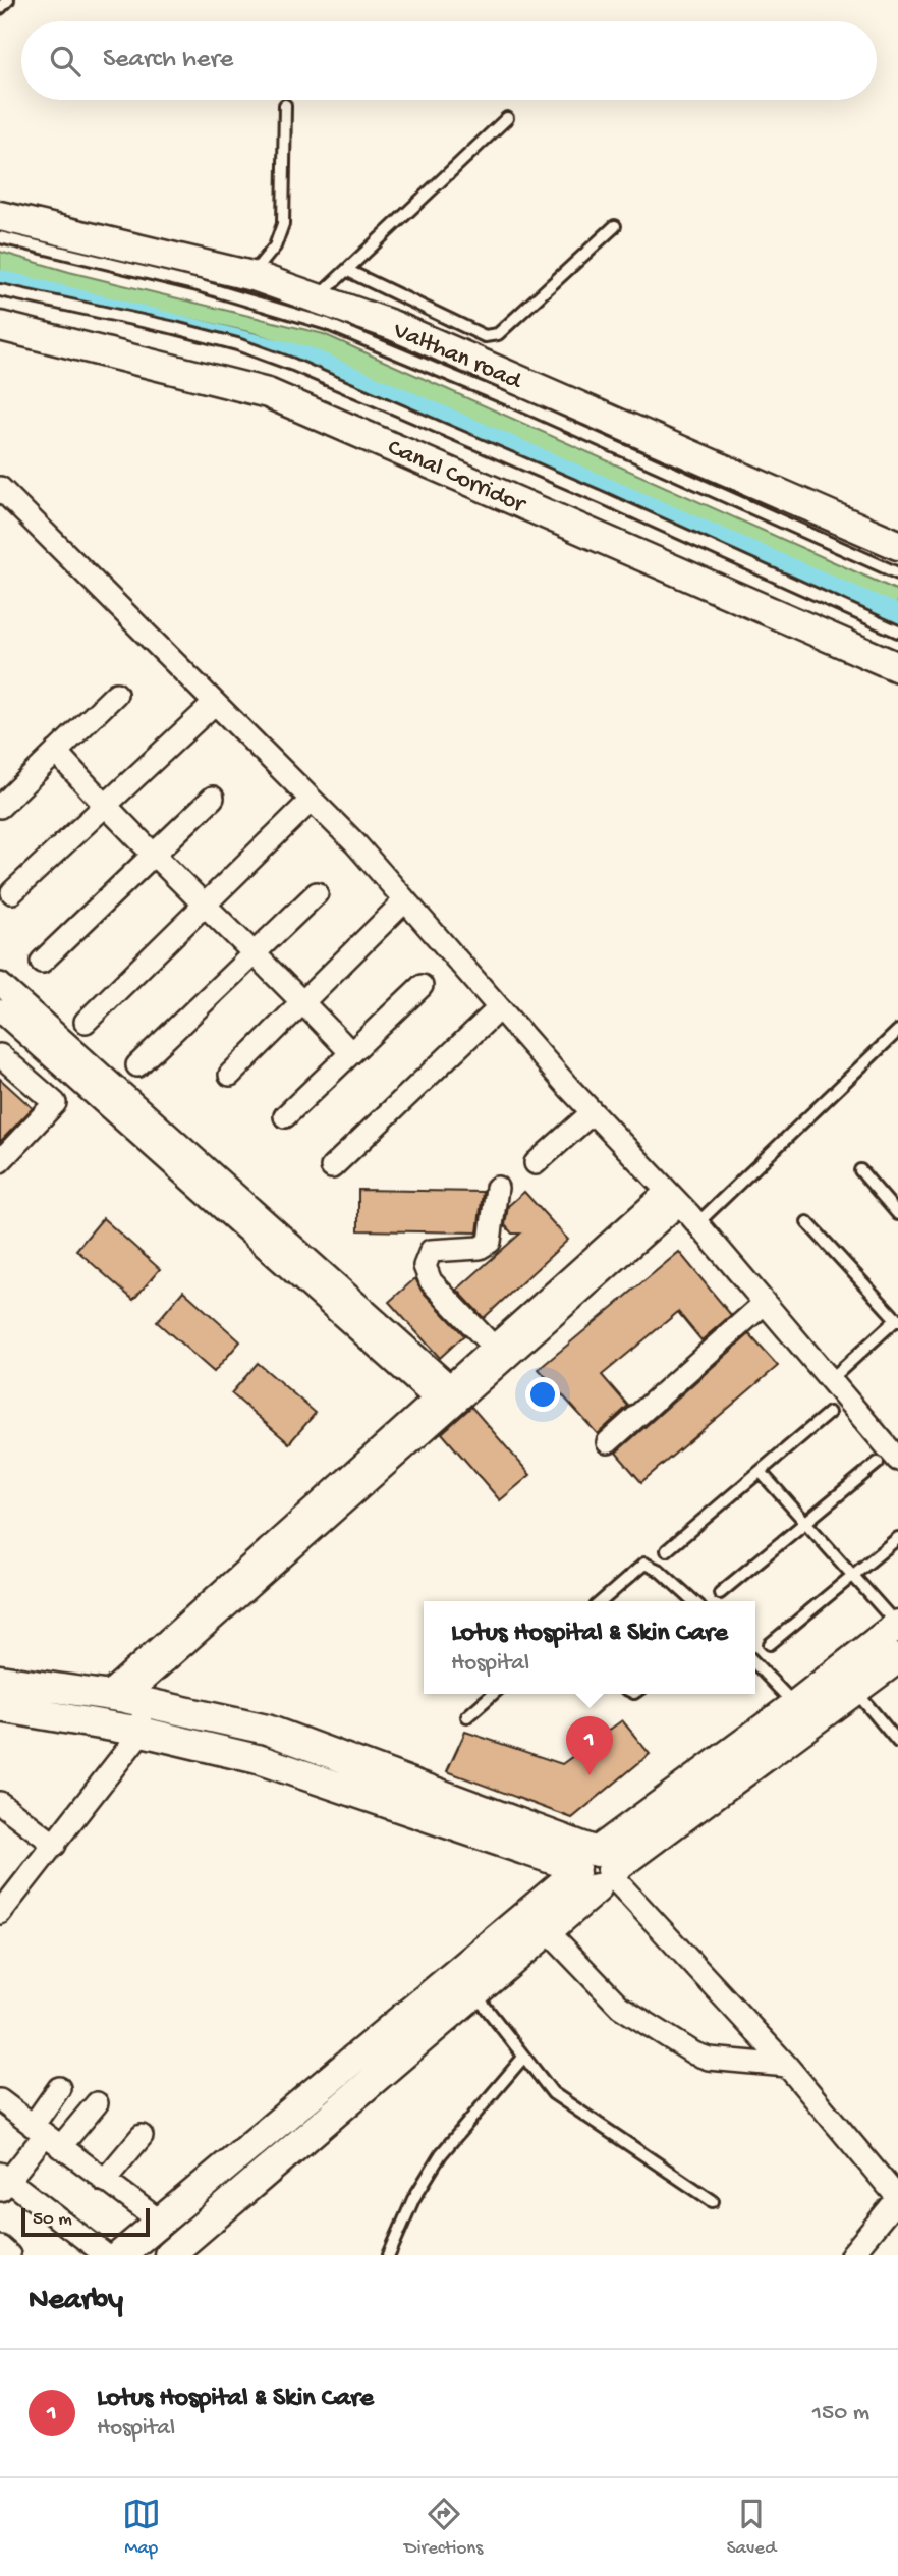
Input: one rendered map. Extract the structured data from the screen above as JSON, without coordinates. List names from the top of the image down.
{
  "streets": {
    "street": ["Valthan road", "Canal Corridor"]
  },
  "scale_bar": "50 m",
  "page": {
    "search": "Search here",
    "popup": ["Lotus Hospital & Skin Care", "Hospital"],
    "pins": "1",
    "scale": "50 m",
    "heading": "Nearby",
    "list": [
      {
        "mark": "1",
        "name": "Lotus Hospital & Skin Care",
        "note": "Hospital",
        "value": "150 m"
      }
    ],
    "nav": ["Map", "Directions", "Saved"]
  }
}
